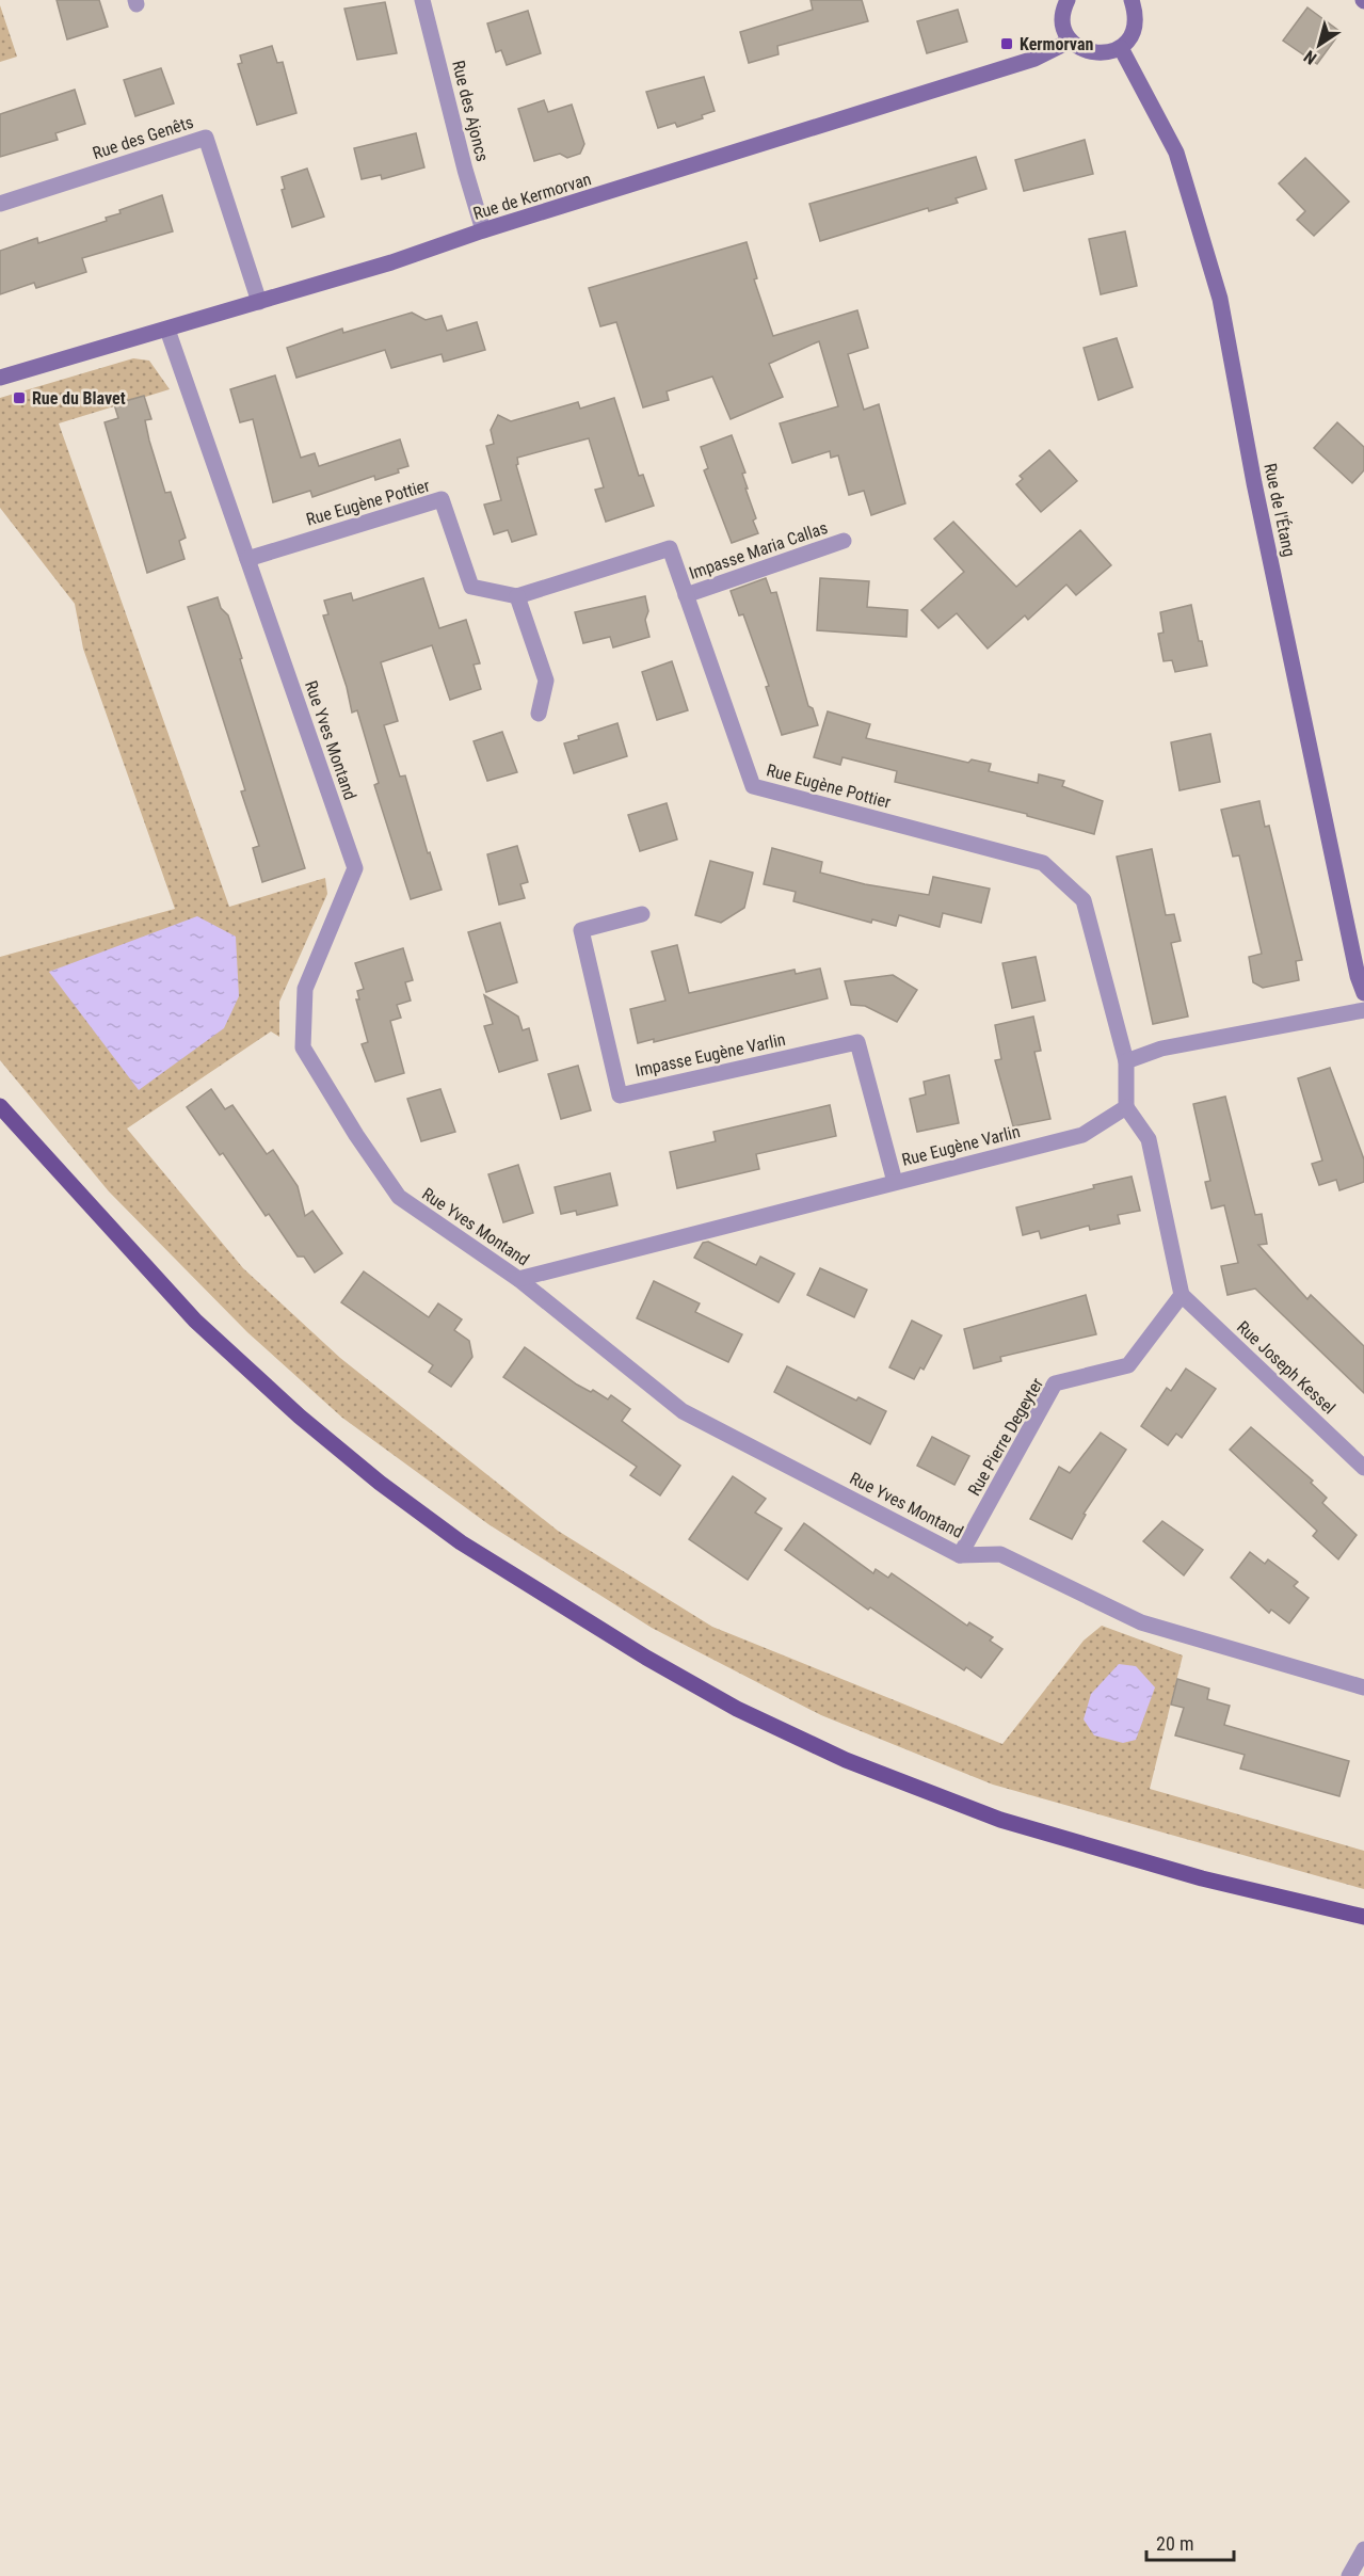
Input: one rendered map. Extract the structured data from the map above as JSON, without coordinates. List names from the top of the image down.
{
  "streets": {
    "street": [
      "Rue des Ajoncs",
      "Rue des Genêts",
      "Rue de Kermorvan",
      "Rue Eugène Pottier",
      "Rue de l'Étang",
      "Impasse Maria Callas",
      "Rue Yves Montand",
      "Impasse Eugène Varlin",
      "Rue Eugène Varlin",
      "Rue Joseph Kessel",
      "Rue Pierre Degeyter"
    ]
  },
  "crossings": [
    ["Rue des Ajoncs", "Rue de Kermorvan"],
    ["Rue des Genêts", "Rue de Kermorvan"],
    ["Rue de Kermorvan", "Rue Yves Montand"],
    ["Rue Eugène Pottier", "Impasse Maria Callas"],
    ["Rue Eugène Pottier", "Rue Yves Montand"],
    ["Rue Yves Montand", "Rue Eugène Varlin"],
    ["Rue Yves Montand", "Rue Pierre Degeyter"],
    ["Impasse Eugène Varlin", "Rue Eugène Varlin"],
    ["Rue Joseph Kessel", "Rue Pierre Degeyter"]
  ],
  "places": {
    "transit": ["Kermorvan", "Rue du Blavet"]
  },
  "scale_bar": "20 m",
  "north": "bottom left"
}
